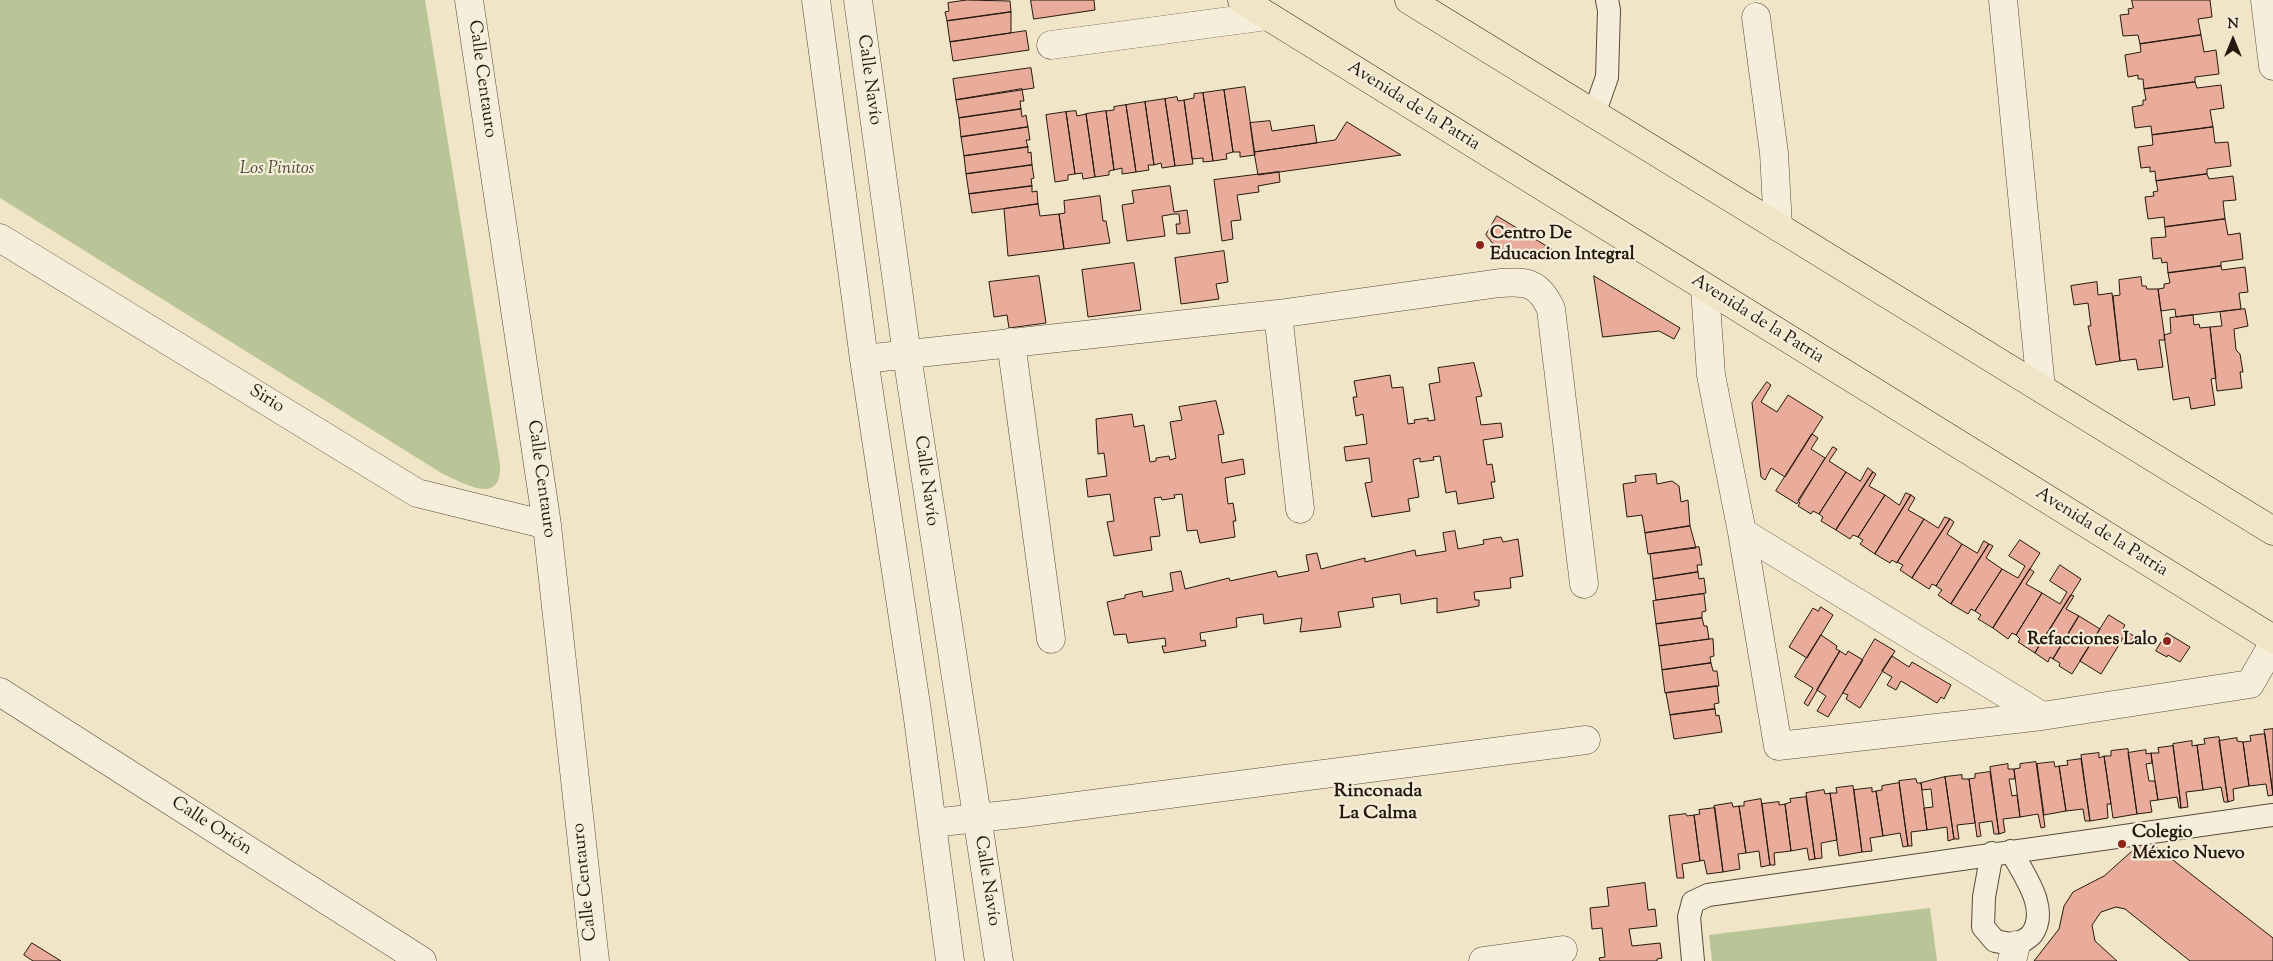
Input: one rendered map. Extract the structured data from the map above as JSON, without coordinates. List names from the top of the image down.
{
  "streets": {
    "main road": ["Avenida de la Patria"],
    "street": [
      "Calle Centauro",
      "Calle Navío",
      "Sirio",
      "Calle Orión"
    ]
  },
  "crossings": [
    ["Calle Centauro", "Sirio"]
  ],
  "districts": ["Rinconada La Calma"],
  "parks": ["Los Pinitos"],
  "places": ["Centro De Educacion Integral", "Refacciones Lalo", "Colegio México Nuevo"],
  "north": "top"
}
